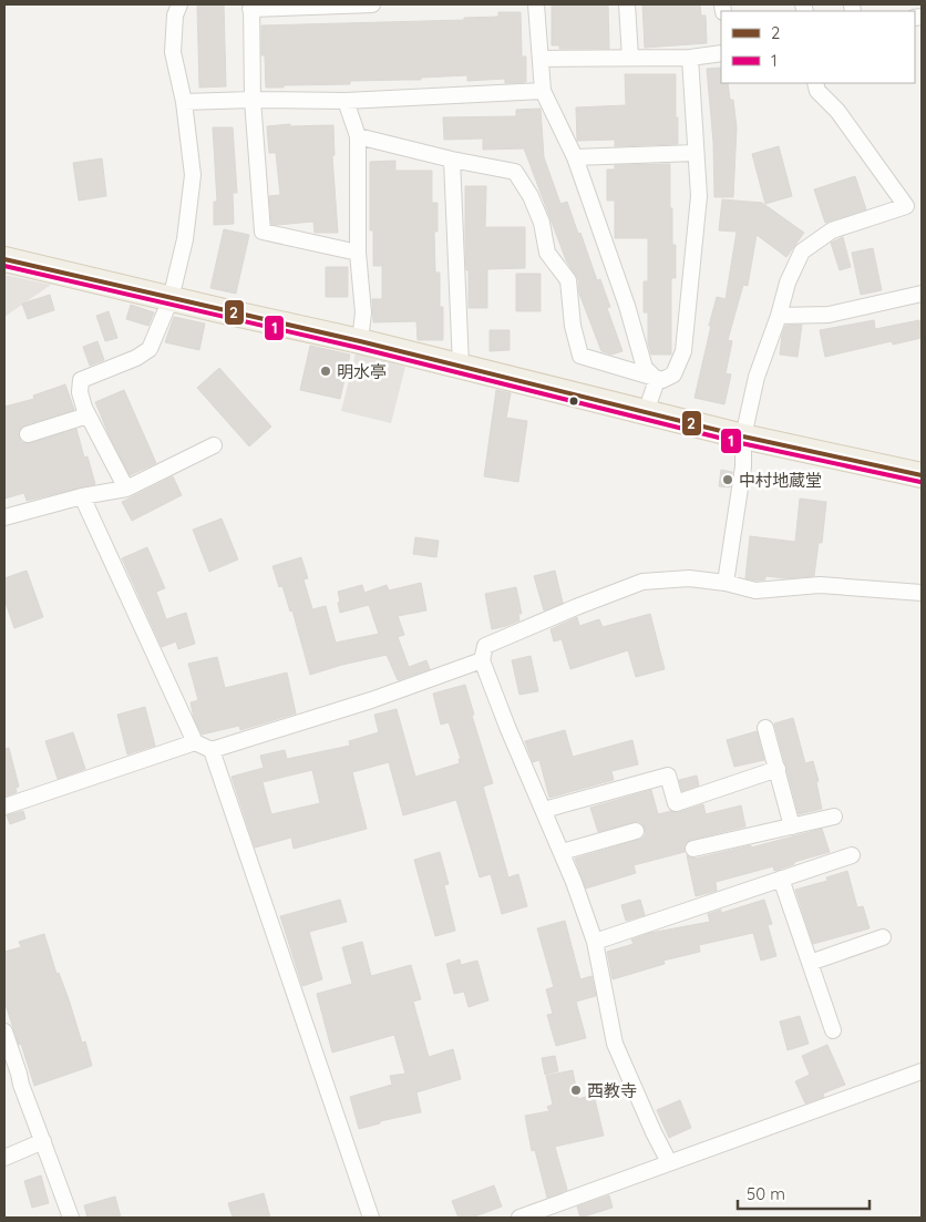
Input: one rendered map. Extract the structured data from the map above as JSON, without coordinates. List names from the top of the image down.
{
  "places": ["明水亭", "中村地蔵堂", "西教寺"],
  "lines": ["transit line 2", "transit line 1"],
  "legend": ["2", "1"],
  "scale_bar": "50 m"
}
